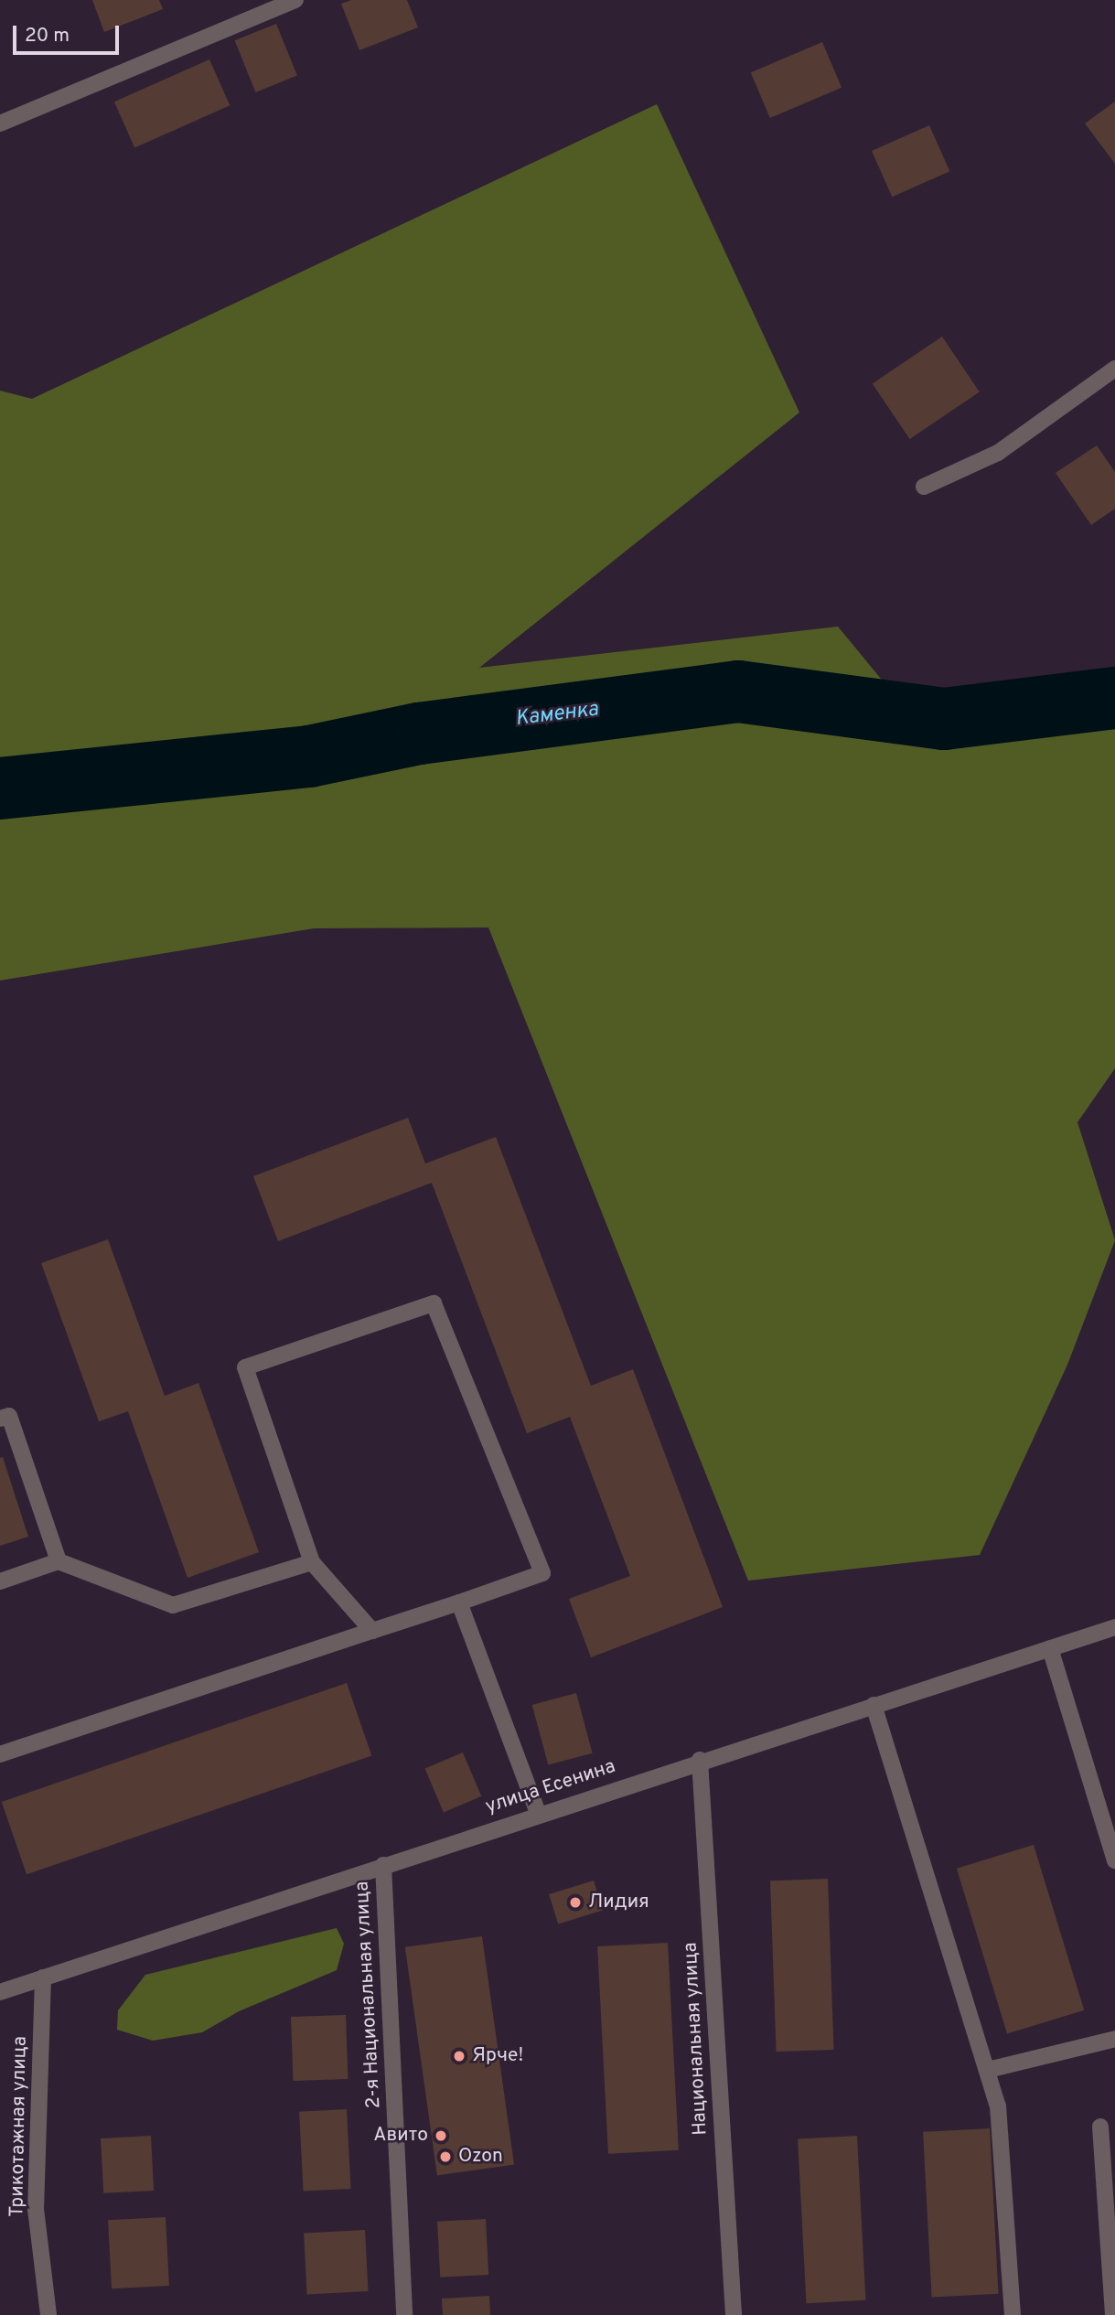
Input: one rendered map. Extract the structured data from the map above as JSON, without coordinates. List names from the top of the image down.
{
  "streets": {
    "street": [
      "улица Есенина",
      "2-я Национальная улица",
      "Национальная улица",
      "Трикотажная улица"
    ]
  },
  "crossings": [
    ["улица Есенина", "2-я Национальная улица"],
    ["улица Есенина", "Национальная улица"],
    ["улица Есенина", "Трикотажная улица"]
  ],
  "water": ["Каменка"],
  "places": [
    "Лидия",
    "Ярче!",
    "Авито",
    "Ozon"
  ],
  "scale_bar": "20 m"
}
